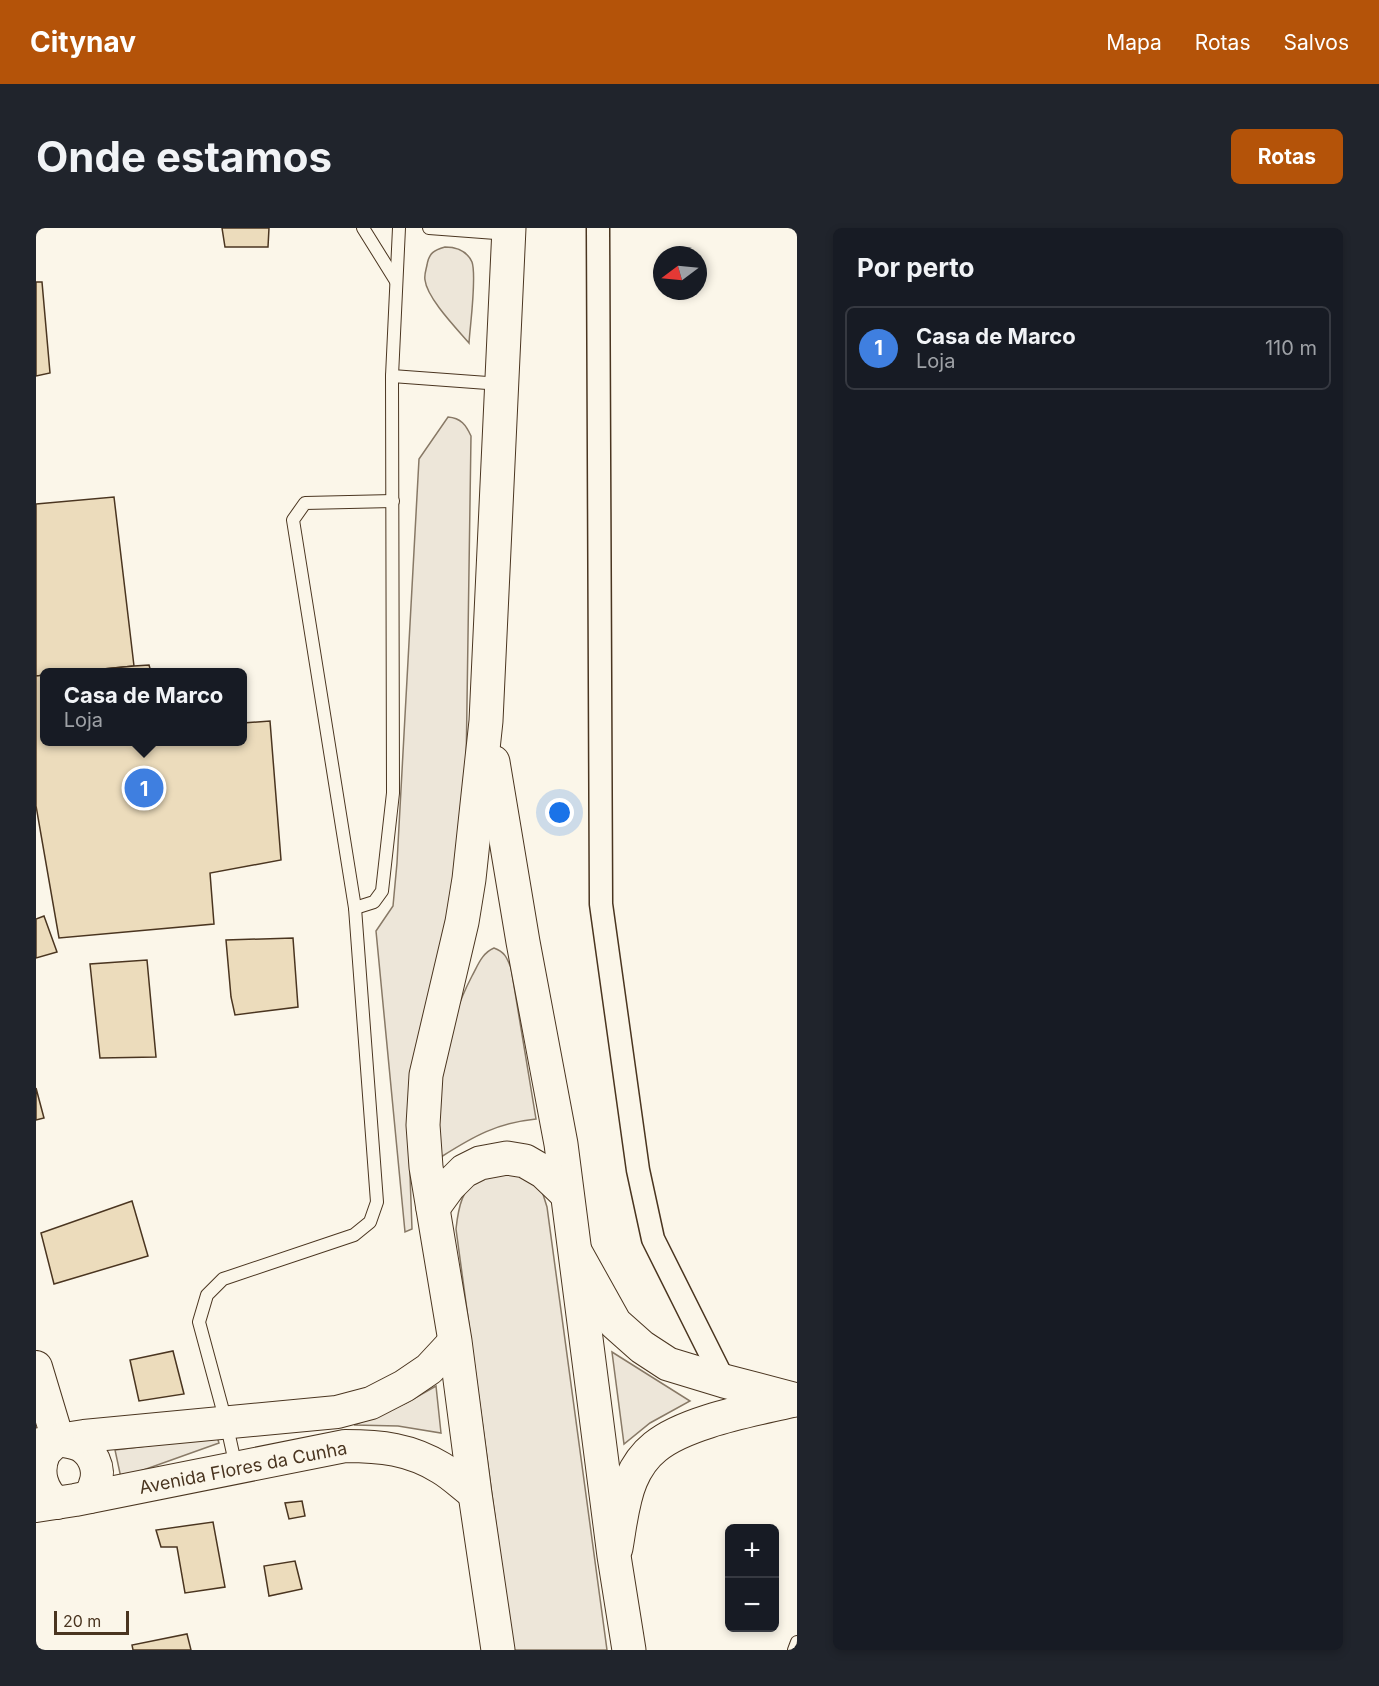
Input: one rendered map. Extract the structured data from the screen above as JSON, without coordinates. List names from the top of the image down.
{
  "streets": {
    "main road": ["Avenida Flores da Cunha"]
  },
  "scale_bar": "20 m",
  "north": "left",
  "page": {
    "header": "Citynav",
    "nav": ["Mapa", "Rotas", "Salvos"],
    "buttons": "Rotas",
    "title": "Onde estamos",
    "heading": "Por perto",
    "list": [
      {
        "mark": "1",
        "name": "Casa de Marco",
        "note": "Loja",
        "value": "110 m"
      }
    ],
    "popup": ["Casa de Marco", "Loja"],
    "pins": "1",
    "map_buttons": ["+", "−"],
    "scale": "20 m"
  }
}
